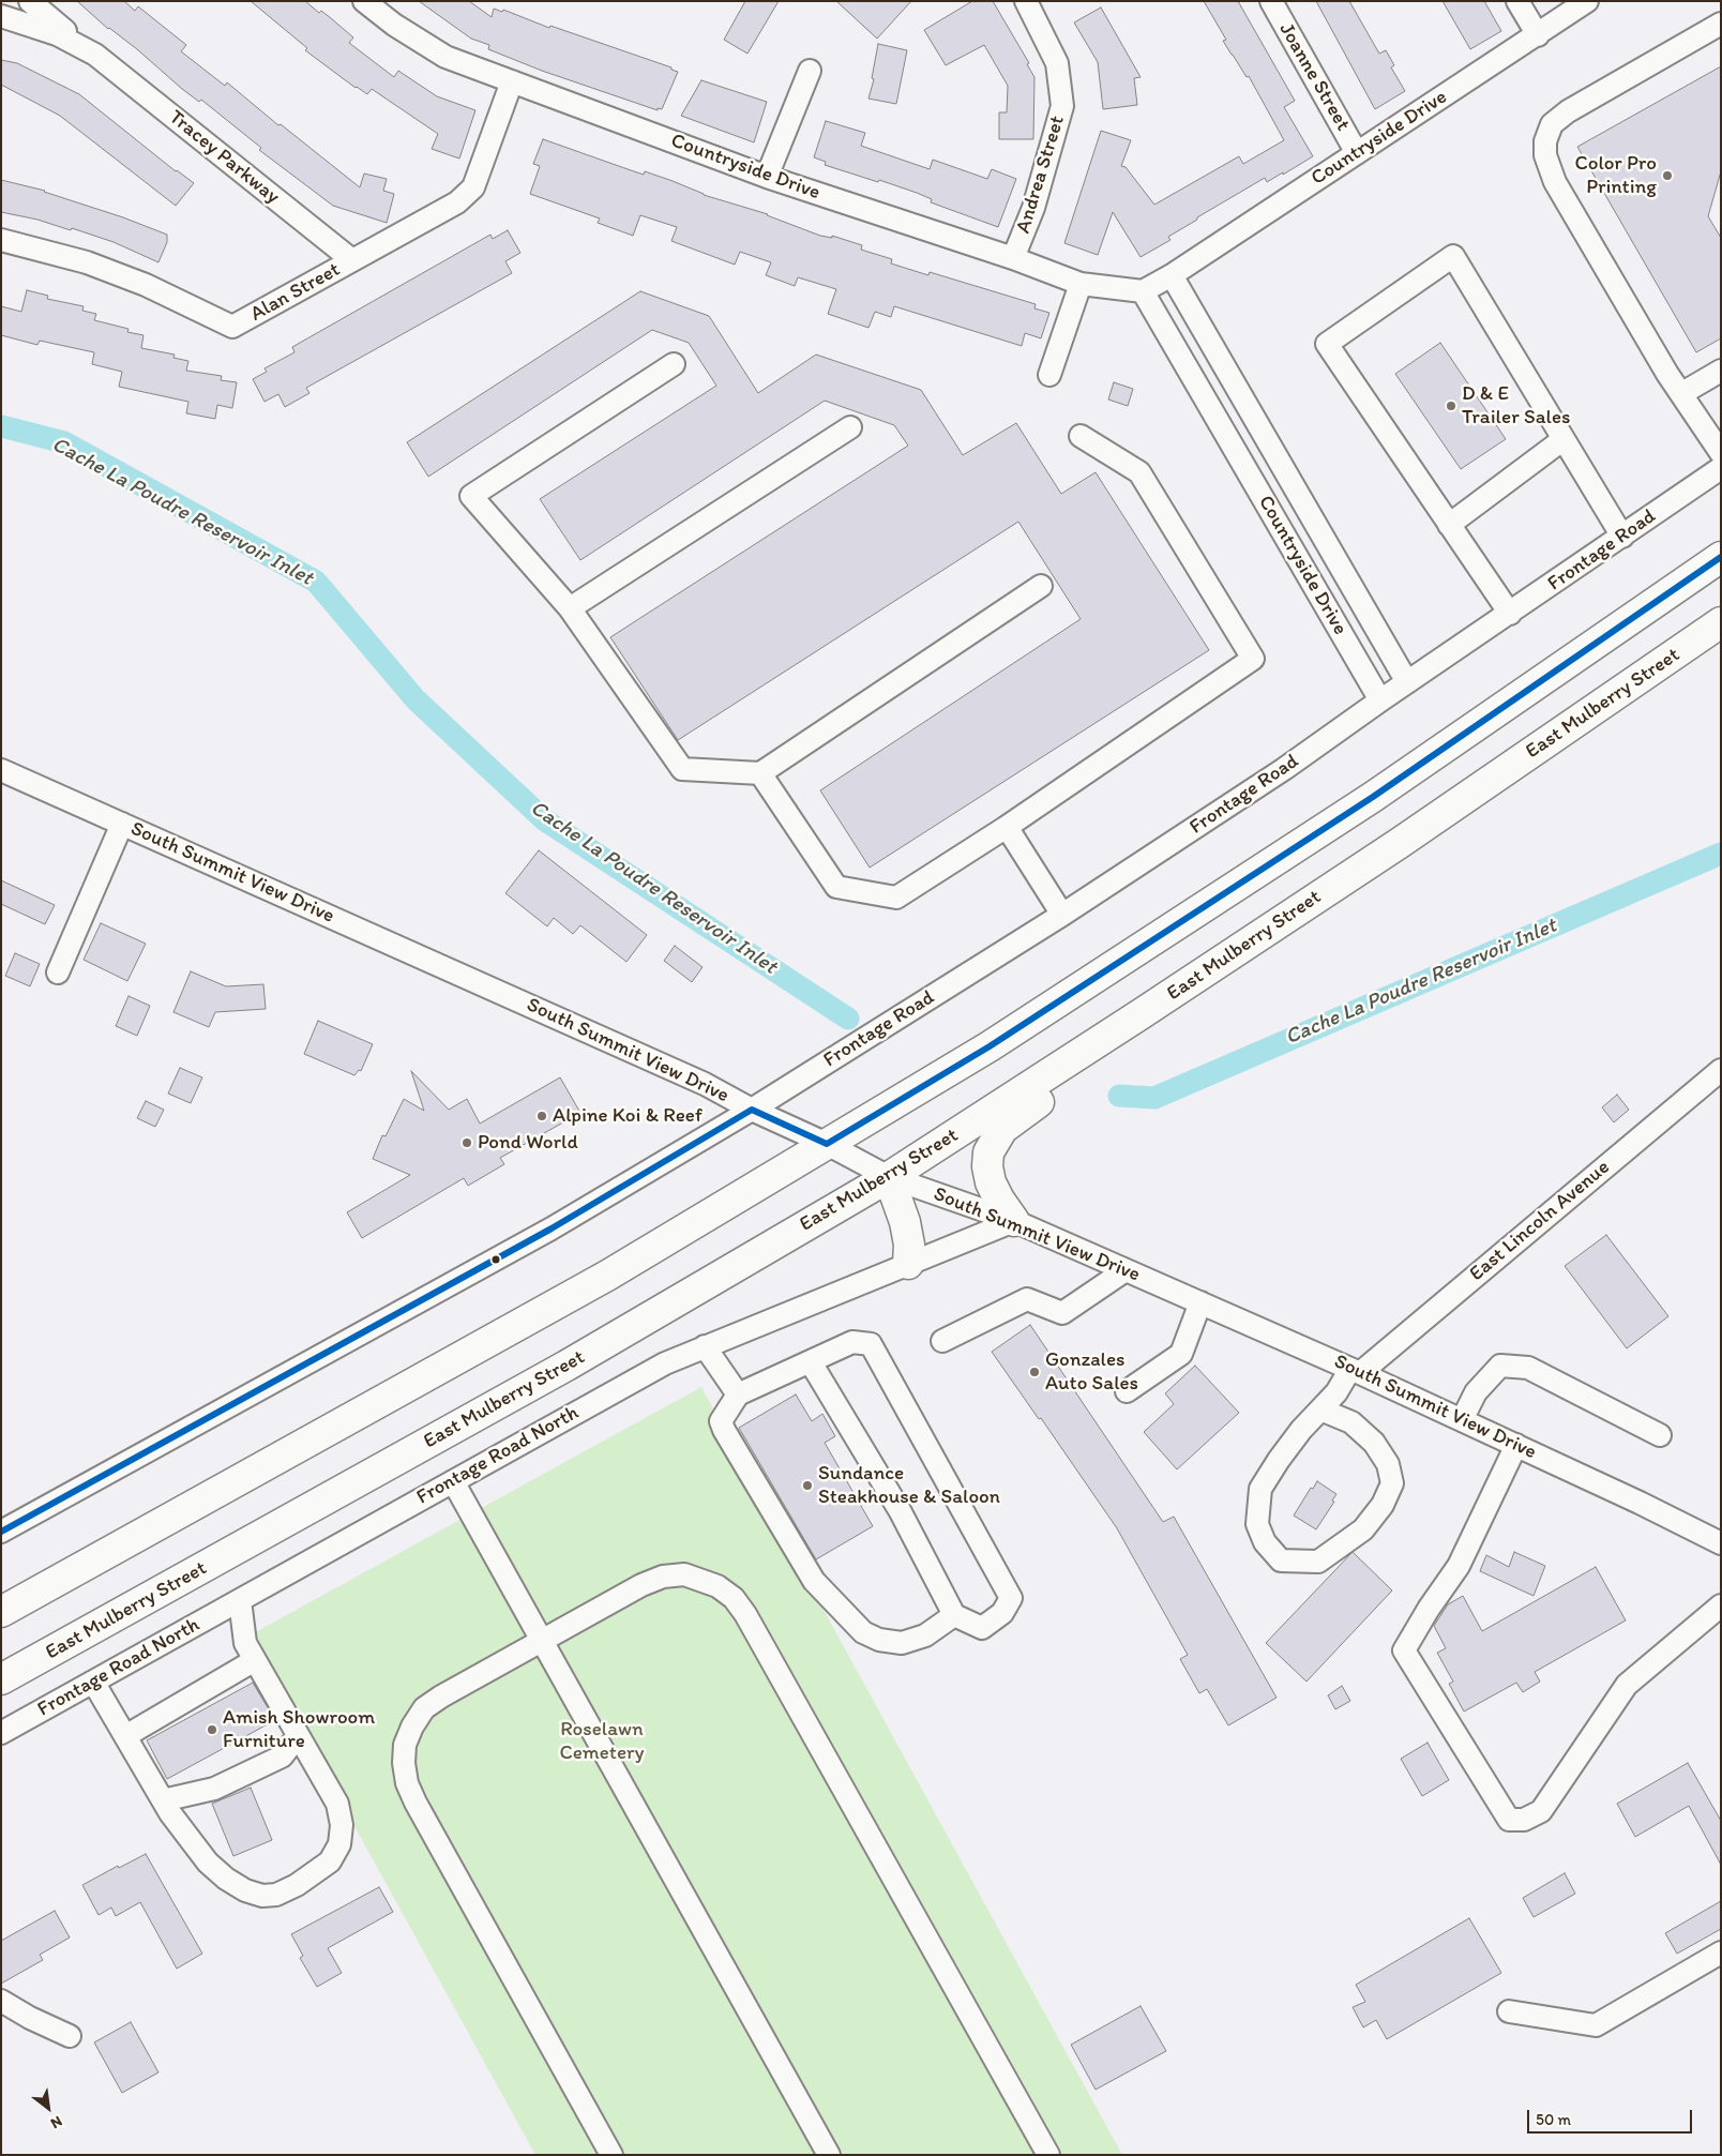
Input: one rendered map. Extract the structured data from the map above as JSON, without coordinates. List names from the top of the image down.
{
  "streets": {
    "highway": ["East Mulberry Street"],
    "street": [
      "Joanne Street",
      "Countryside Drive",
      "Tracey Parkway",
      "Andrea Street",
      "Alan Street",
      "Frontage Road",
      "South Summit View Drive",
      "East Lincoln Avenue",
      "Frontage Road North"
    ]
  },
  "crossings": [
    ["Joanne Street", "Countryside Drive"],
    ["Countryside Drive", "Andrea Street"],
    ["Countryside Drive", "Alan Street"],
    ["Countryside Drive", "Frontage Road"],
    ["Tracey Parkway", "Alan Street"],
    ["Frontage Road", "South Summit View Drive"],
    ["East Mulberry Street", "South Summit View Drive"],
    ["South Summit View Drive", "East Lincoln Avenue"],
    ["South Summit View Drive", "Frontage Road North"]
  ],
  "water": ["Cache La Poudre Reservoir Inlet"],
  "parks": ["Roselawn Cemetery"],
  "places": [
    "Color Pro Printing",
    "D & E Trailer Sales",
    "Alpine Koi & Reef",
    "Pond World",
    "Gonzales Auto Sales",
    "Sundance Steakhouse & Saloon",
    "Amish Showroom Furniture"
  ],
  "scale_bar": "50 m",
  "north": "bottom right"
}
